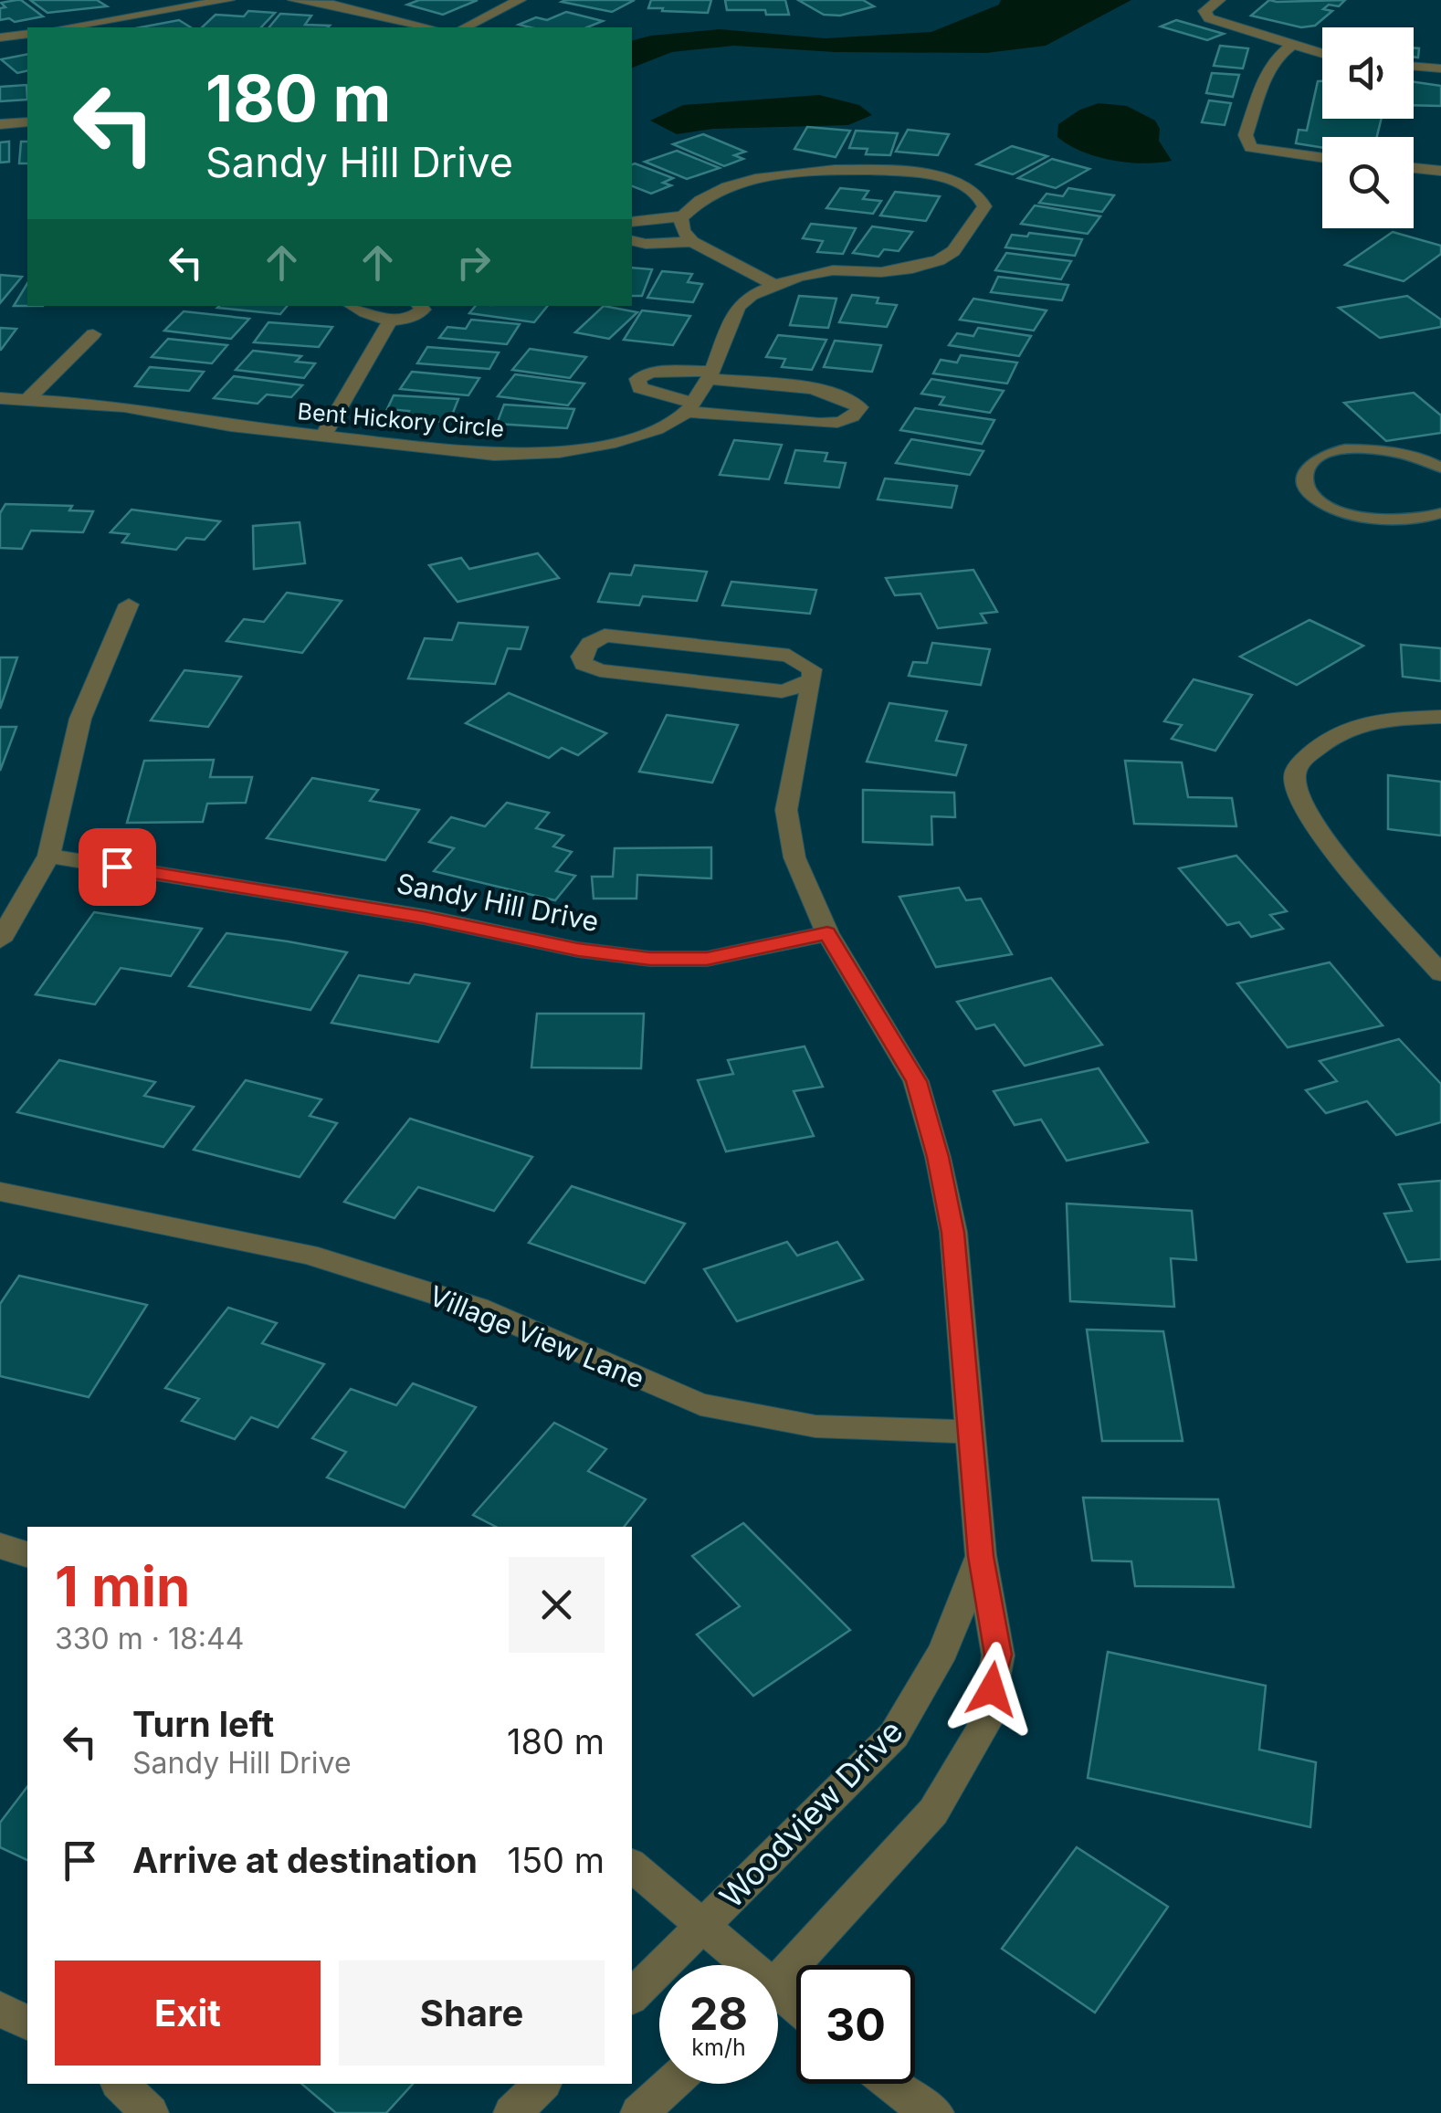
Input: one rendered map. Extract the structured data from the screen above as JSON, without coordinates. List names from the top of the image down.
{
  "streets": {
    "street": [
      "Bent Hickory Circle",
      "Sandy Hill Drive",
      "Village View Lane",
      "Woodview Drive"
    ]
  },
  "crossings": [
    ["Sandy Hill Drive", "Woodview Drive"],
    ["Village View Lane", "Woodview Drive"]
  ],
  "page": {
    "turn": ["180 m", "Sandy Hill Drive"],
    "heading": ["1 min", "330 m · 18:44"],
    "list": [
      {
        "name": "Turn left",
        "note": "Sandy Hill Drive",
        "value": "180 m"
      },
      {
        "name": "Arrive at destination",
        "value": "150 m"
      }
    ],
    "buttons": ["Exit", "Share"],
    "speed": "28 km/h",
    "limit": "30"
  }
}
